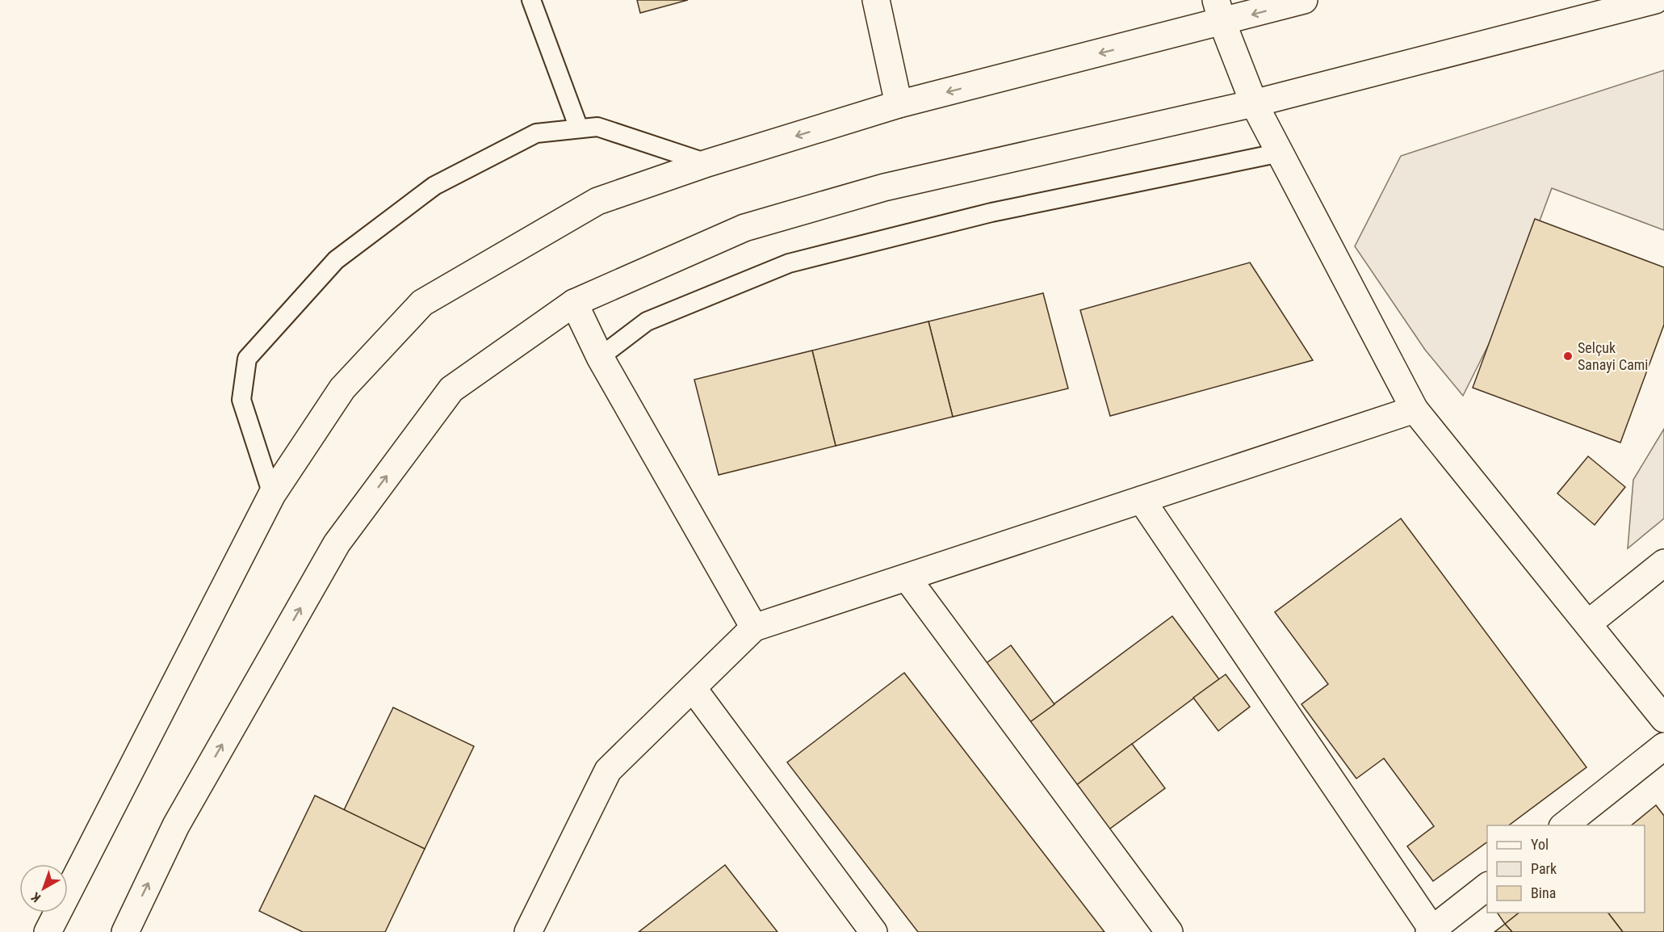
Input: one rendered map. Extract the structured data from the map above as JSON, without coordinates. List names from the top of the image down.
{
  "places": ["Selçuk Sanayi Cami"],
  "legend": ["Yol", "Park", "Bina"],
  "north": "bottom left"
}
